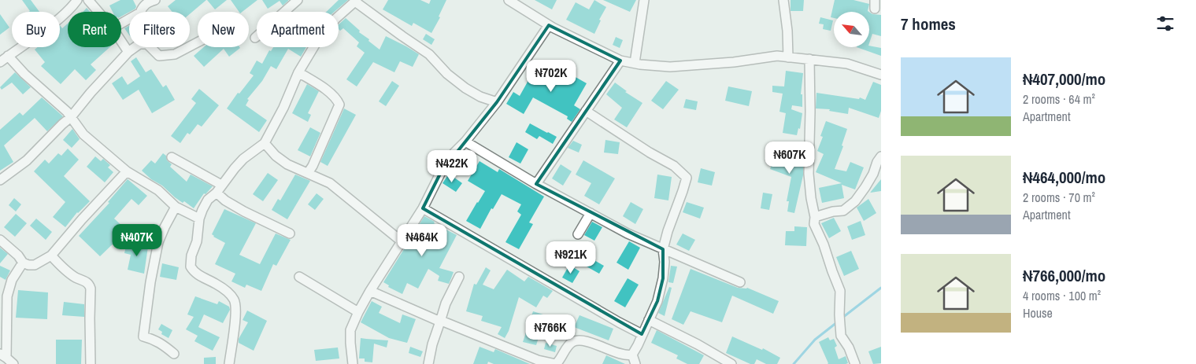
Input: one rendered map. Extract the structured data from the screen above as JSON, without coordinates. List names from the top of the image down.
{
  "north": "top left",
  "page": {
    "heading": "7 homes",
    "chip": [
      "Buy",
      "Rent",
      "Filters",
      "New",
      "Apartment"
    ],
    "list": [
      {
        "name": "₦407,000/mo",
        "note": "2 rooms · 64 m² · Apartment"
      },
      {
        "name": "₦464,000/mo",
        "note": "2 rooms · 70 m² · Apartment"
      },
      {
        "name": "₦766,000/mo",
        "note": "4 rooms · 100 m² · House"
      }
    ],
    "price": [
      "₦702K",
      "₦607K",
      "₦422K",
      "₦407K",
      "₦464K",
      "₦921K",
      "₦766K"
    ]
  }
}
